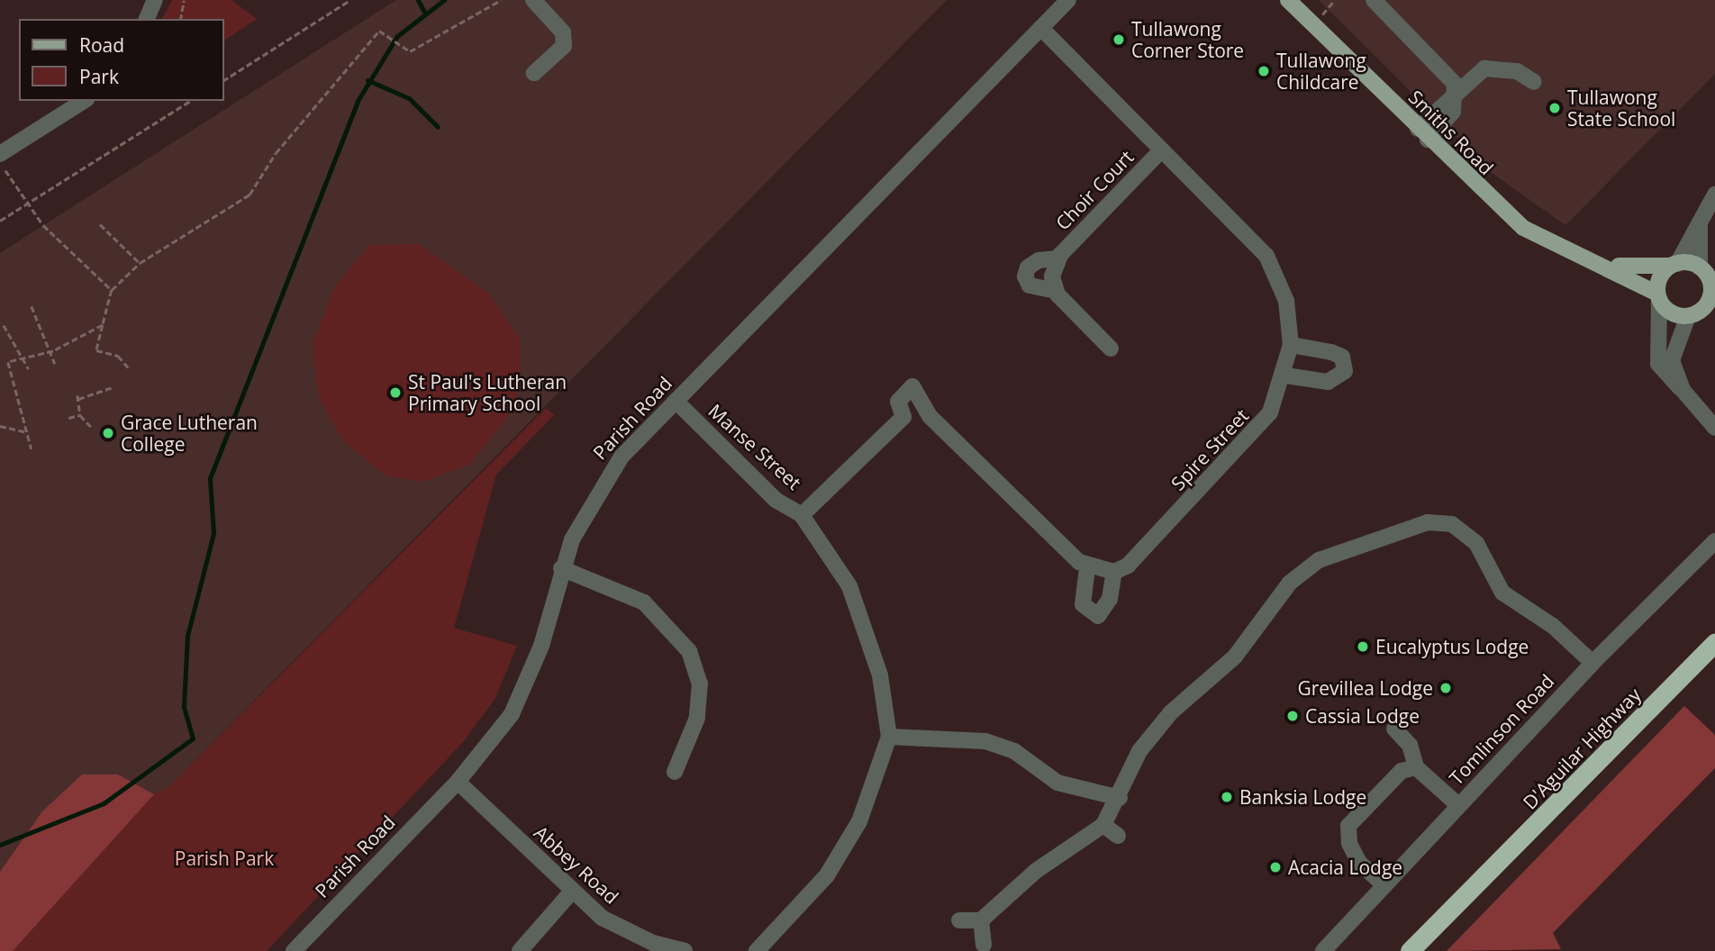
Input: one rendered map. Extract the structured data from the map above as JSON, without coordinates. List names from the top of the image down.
{
  "streets": {
    "highway": ["D'Aguilar Highway"],
    "main road": ["Smiths Road"],
    "street": [
      "Choir Court",
      "Parish Road",
      "Manse Street",
      "Spire Street",
      "Tomlinson Road",
      "Abbey Road"
    ]
  },
  "crossings": [
    ["Choir Court", "Spire Street"],
    ["Parish Road", "Manse Street"],
    ["Parish Road", "Spire Street"],
    ["Parish Road", "Abbey Road"]
  ],
  "parks": ["Parish Park"],
  "places": [
    "Tullawong Corner Store",
    "Tullawong Childcare",
    "Tullawong State School",
    "St Paul's Lutheran Primary School",
    "Grace Lutheran College",
    "Eucalyptus Lodge",
    "Grevillea Lodge",
    "Cassia Lodge",
    "Banksia Lodge",
    "Acacia Lodge"
  ],
  "legend": ["Road", "Park"]
}
